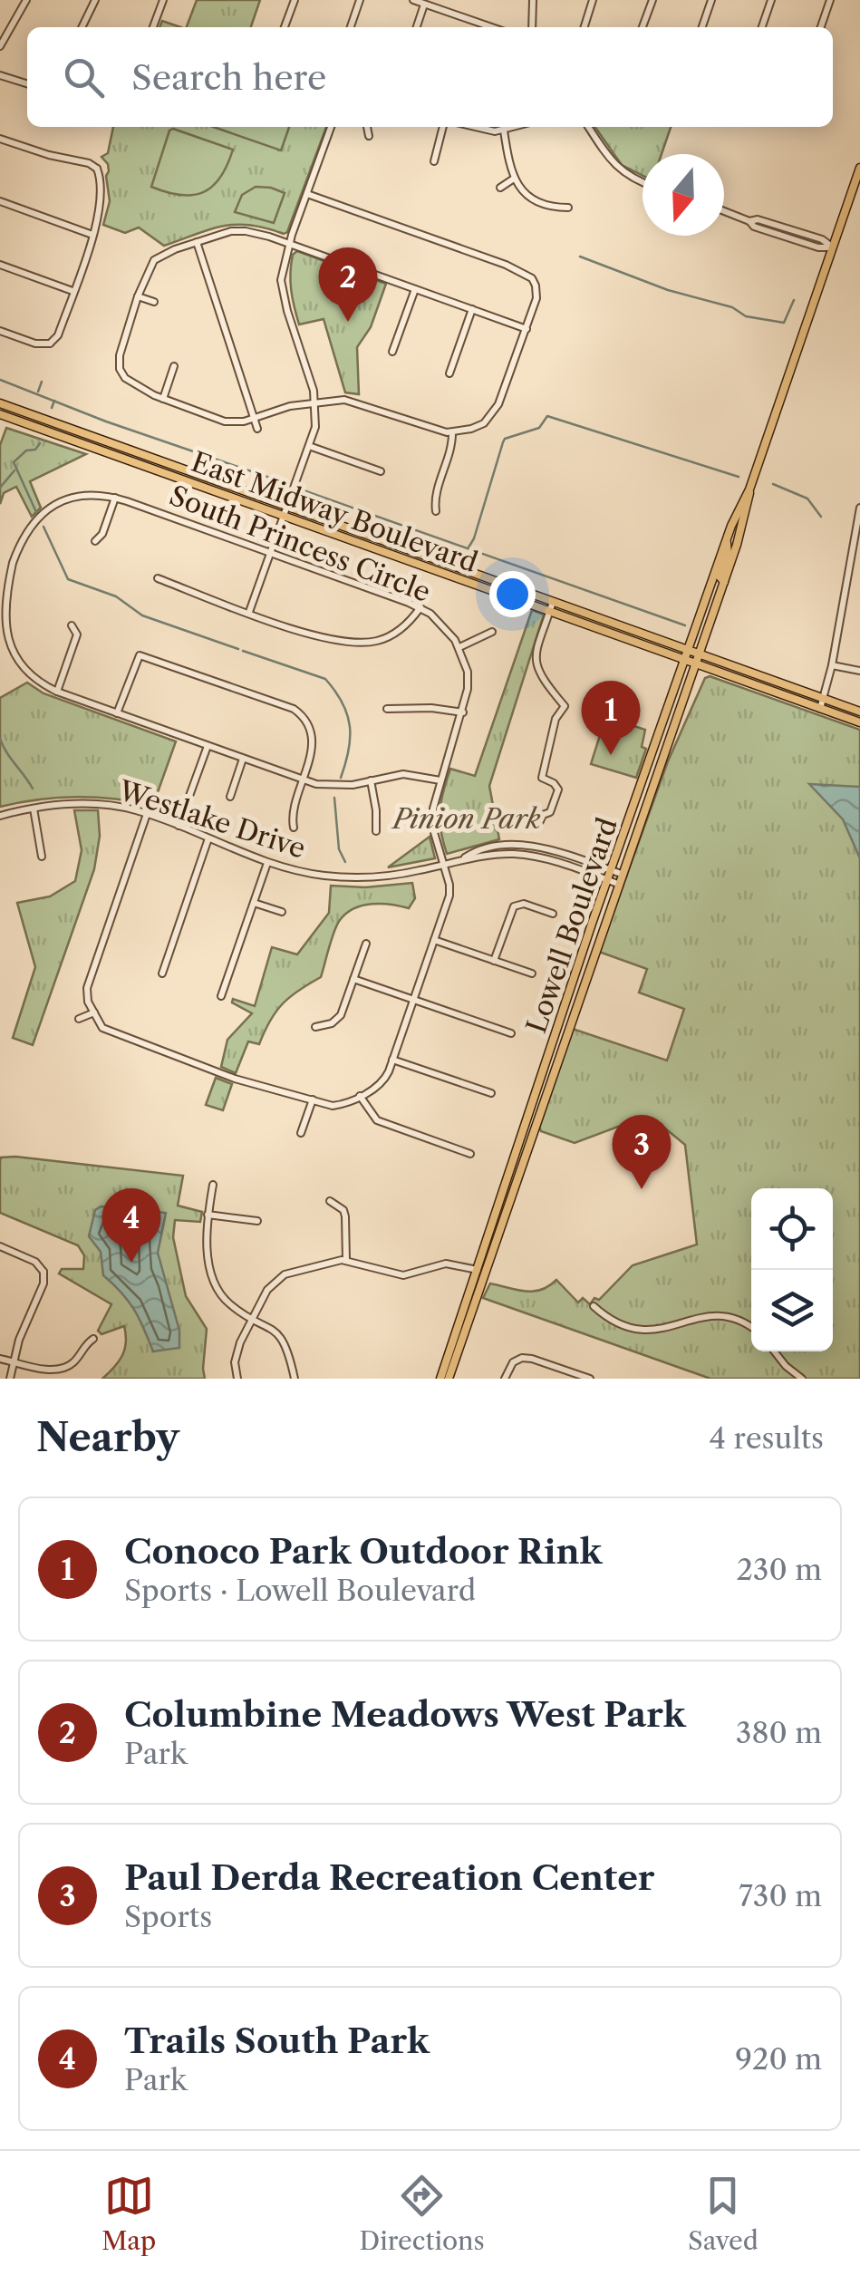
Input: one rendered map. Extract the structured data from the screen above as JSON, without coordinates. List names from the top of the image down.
{
  "streets": {
    "main road": ["East Midway Boulevard", "Lowell Boulevard"],
    "street": ["South Princess Circle", "Westlake Drive"]
  },
  "crossings": [
    ["East Midway Boulevard", "Lowell Boulevard"],
    ["Westlake Drive", "Lowell Boulevard"]
  ],
  "parks": ["Pinion Park"],
  "north": "bottom",
  "page": {
    "search": "Search here",
    "pins": [
      "2",
      "1",
      "3",
      "4"
    ],
    "heading": ["Nearby", "4 results"],
    "list": [
      {
        "mark": "1",
        "name": "Conoco Park Outdoor Rink",
        "note": "Sports · Lowell Boulevard",
        "value": "230 m"
      },
      {
        "mark": "2",
        "name": "Columbine Meadows West Park",
        "note": "Park",
        "value": "380 m"
      },
      {
        "mark": "3",
        "name": "Paul Derda Recreation Center",
        "note": "Sports",
        "value": "730 m"
      },
      {
        "mark": "4",
        "name": "Trails South Park",
        "note": "Park",
        "value": "920 m"
      }
    ],
    "nav": ["Map", "Directions", "Saved"]
  }
}
